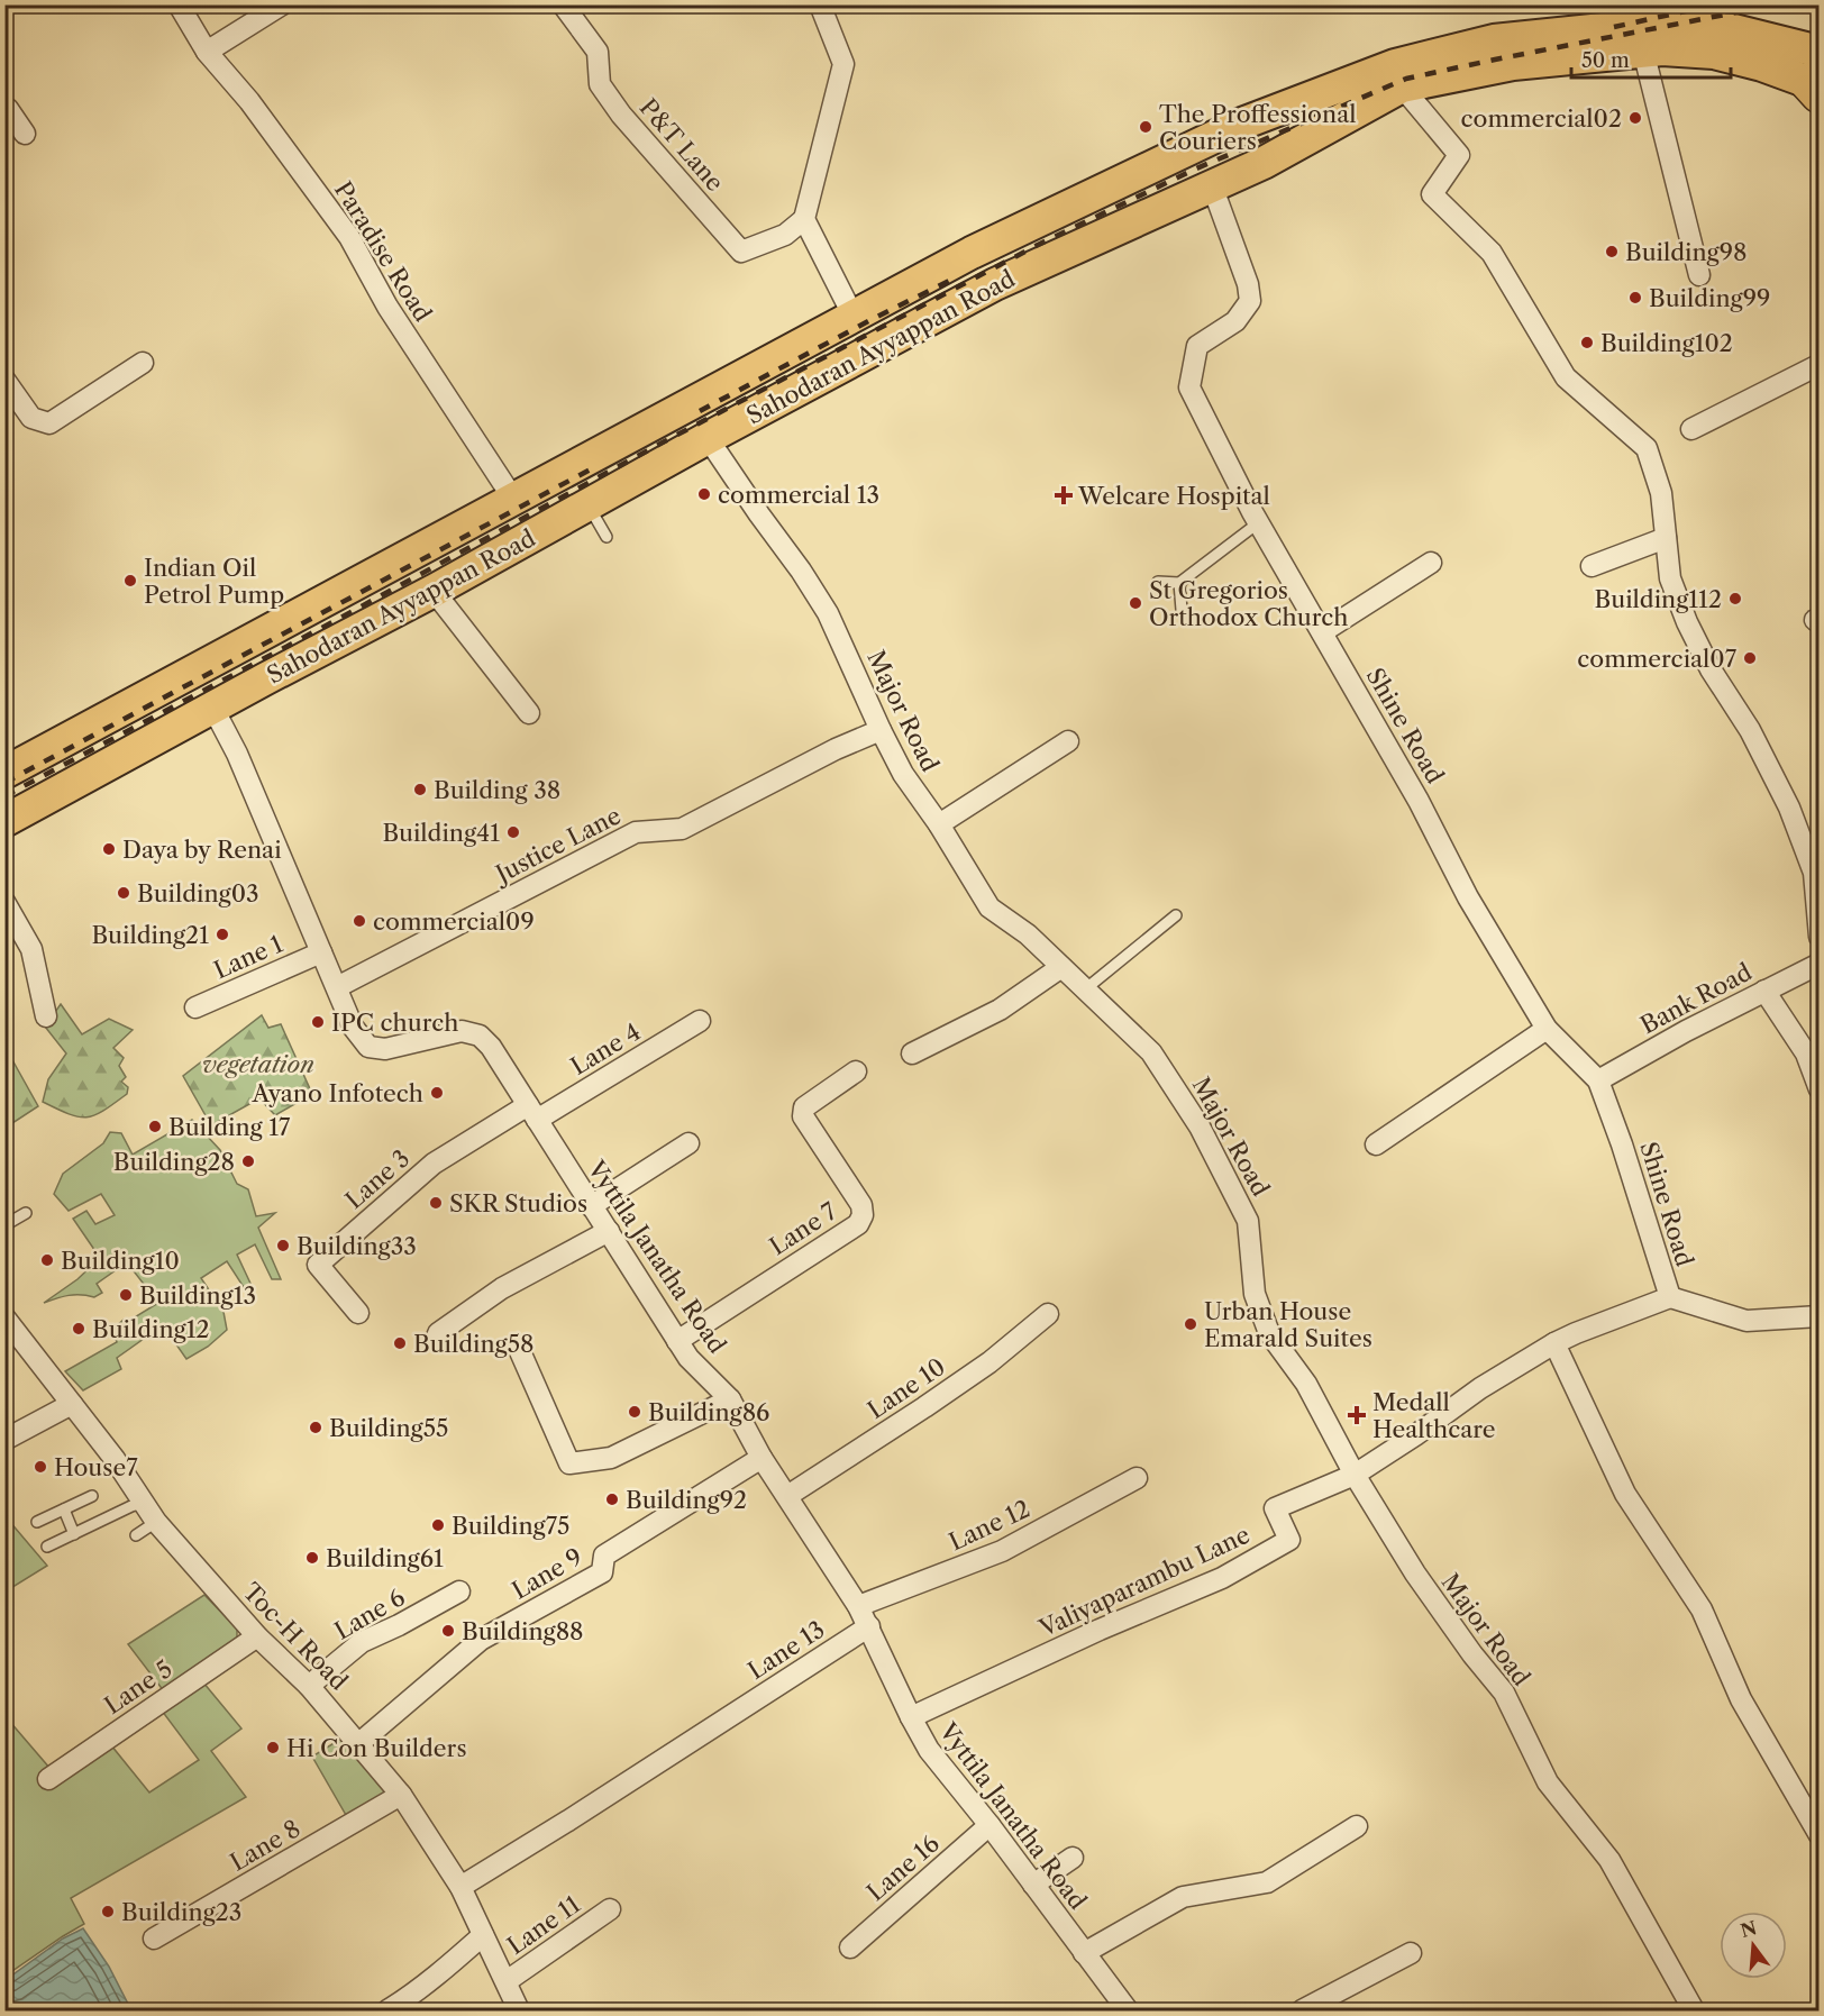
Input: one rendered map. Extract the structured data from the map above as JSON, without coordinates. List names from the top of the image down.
{
  "streets": {
    "main road": ["Sahodaran Ayyappan Road"],
    "street": [
      "P&T Lane",
      "Paradise Road",
      "Major Road",
      "Shine Road",
      "Justice Lane",
      "Lane 1",
      "Bank Road",
      "Lane 4",
      "Lane 3",
      "Lane 7",
      "Vyttila Janatha Road",
      "Lane 10",
      "Lane 12",
      "Lane 9",
      "Valiyaparambu Lane",
      "Lane 6",
      "Toc-H Road",
      "Lane 13",
      "Lane 5",
      "Lane 8",
      "Lane 16",
      "Lane 11"
    ]
  },
  "crossings": [
    ["Paradise Road", "Sahodaran Ayyappan Road"],
    ["Sahodaran Ayyappan Road", "Major Road"],
    ["Sahodaran Ayyappan Road", "Shine Road"],
    ["Sahodaran Ayyappan Road", "Vyttila Janatha Road"],
    ["Major Road", "Justice Lane"],
    ["Major Road", "Valiyaparambu Lane"],
    ["Shine Road", "Bank Road"],
    ["Justice Lane", "Vyttila Janatha Road"],
    ["Lane 1", "Vyttila Janatha Road"],
    ["Lane 4", "Lane 3"],
    ["Lane 4", "Vyttila Janatha Road"],
    ["Lane 3", "Vyttila Janatha Road"],
    ["Lane 7", "Vyttila Janatha Road"],
    ["Vyttila Janatha Road", "Lane 10"],
    ["Vyttila Janatha Road", "Lane 12"],
    ["Vyttila Janatha Road", "Lane 9"],
    ["Vyttila Janatha Road", "Valiyaparambu Lane"],
    ["Vyttila Janatha Road", "Lane 13"],
    ["Vyttila Janatha Road", "Lane 16"],
    ["Lane 9", "Toc-H Road"],
    ["Lane 6", "Toc-H Road"],
    ["Toc-H Road", "Lane 13"],
    ["Toc-H Road", "Lane 5"],
    ["Toc-H Road", "Lane 8"],
    ["Toc-H Road", "Lane 11"]
  ],
  "parks": ["vegetation"],
  "places": {
    "other": [
      "commercial02",
      "The Proffessional Couriers",
      "Building98",
      "Building99",
      "Building102",
      "commercial 13",
      "Indian Oil Petrol Pump",
      "Building112",
      "St Gregorios Orthodox Church",
      "commercial07",
      "Building 38",
      "Building41",
      "Daya by Renai",
      "Building03",
      "commercial09",
      "Building21",
      "IPC church",
      "Ayano Infotech",
      "Building 17",
      "Building28",
      "SKR Studios",
      "Building33",
      "Building10",
      "Building13",
      "Urban House Emarald Suites",
      "Building12",
      "Building58",
      "Building86",
      "Building55",
      "House7",
      "Building92",
      "Building75",
      "Building61",
      "Building88",
      "Hi Con Builders",
      "Building23"
    ],
    "health": ["Welcare Hospital", "Medall Healthcare"]
  },
  "scale_bar": "50 m",
  "north": "top"
}
